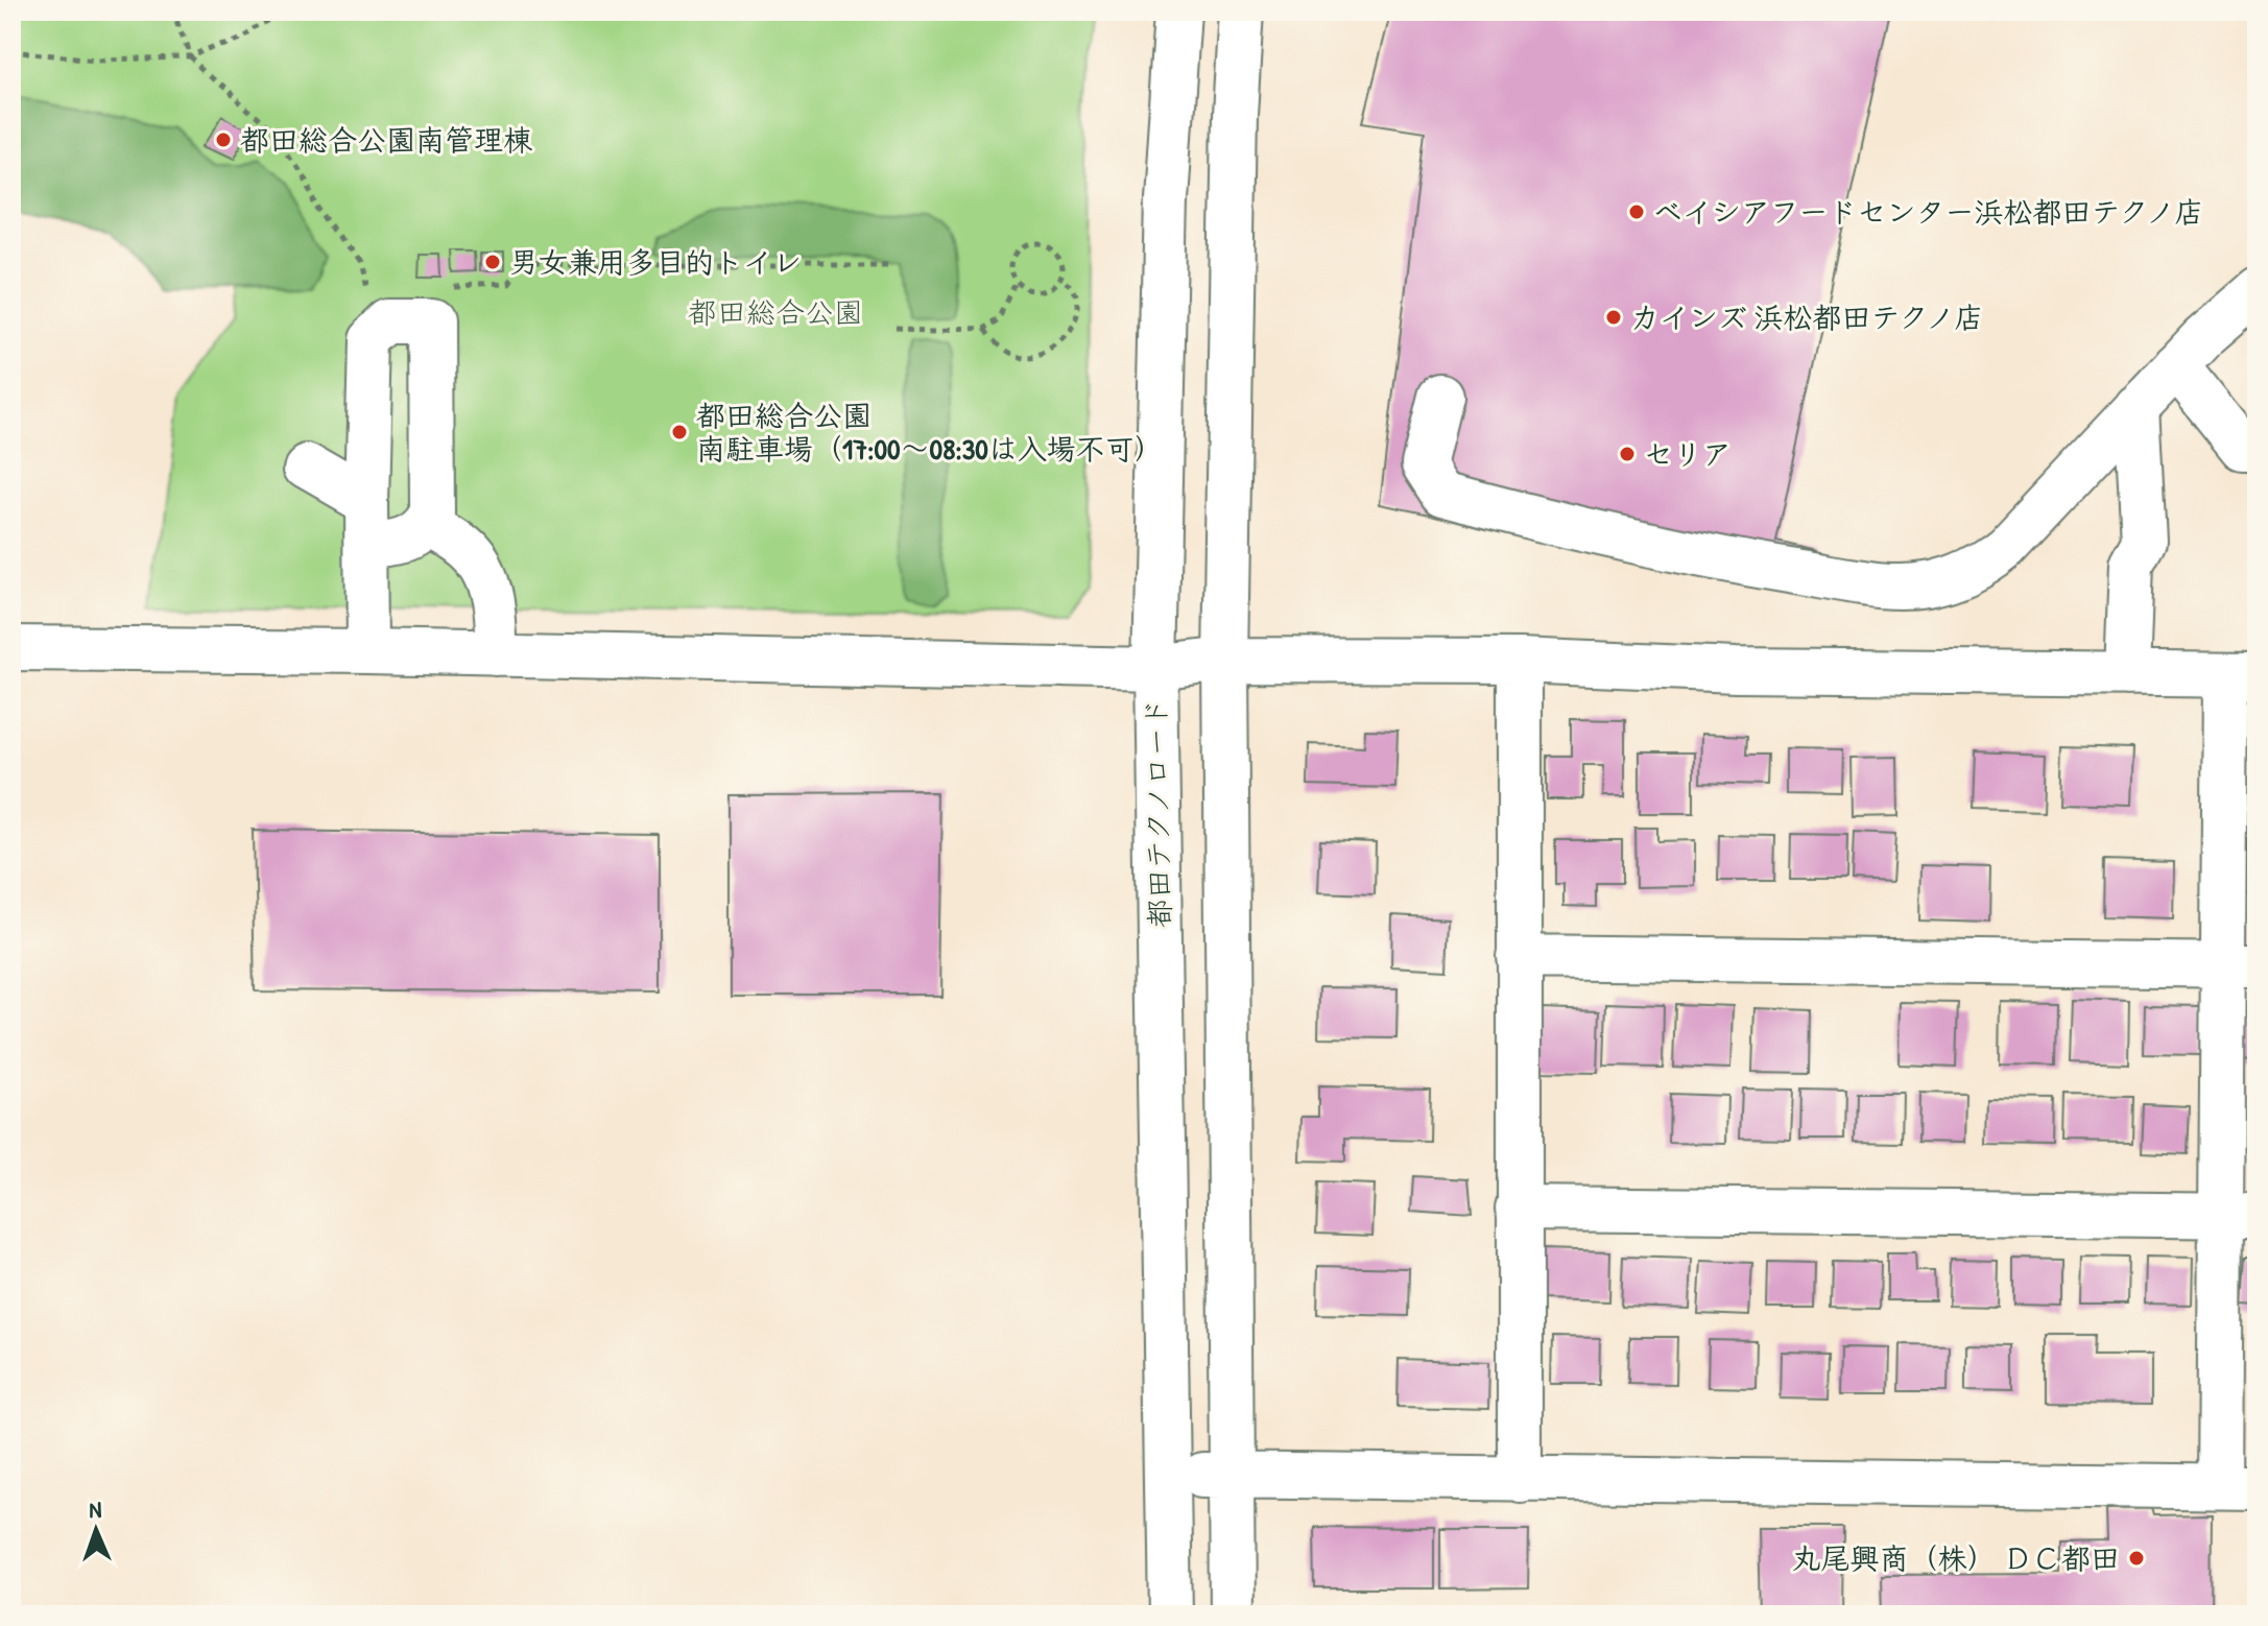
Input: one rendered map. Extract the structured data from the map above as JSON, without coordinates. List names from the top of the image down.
{
  "streets": {
    "street": ["都田テクノロード"]
  },
  "parks": ["都田総合公園"],
  "places": [
    "都田総合公園南管理棟",
    "ベイシアフードセンター浜松都田テクノ店",
    "男女兼用多目的トイレ",
    "カインズ 浜松都田テクノ店",
    "都田総合公園 南駐車場（17:00～08:30は入場不可）",
    "セリア",
    "丸尾興商（株） ＤＣ都田"
  ],
  "north": "top"
}
